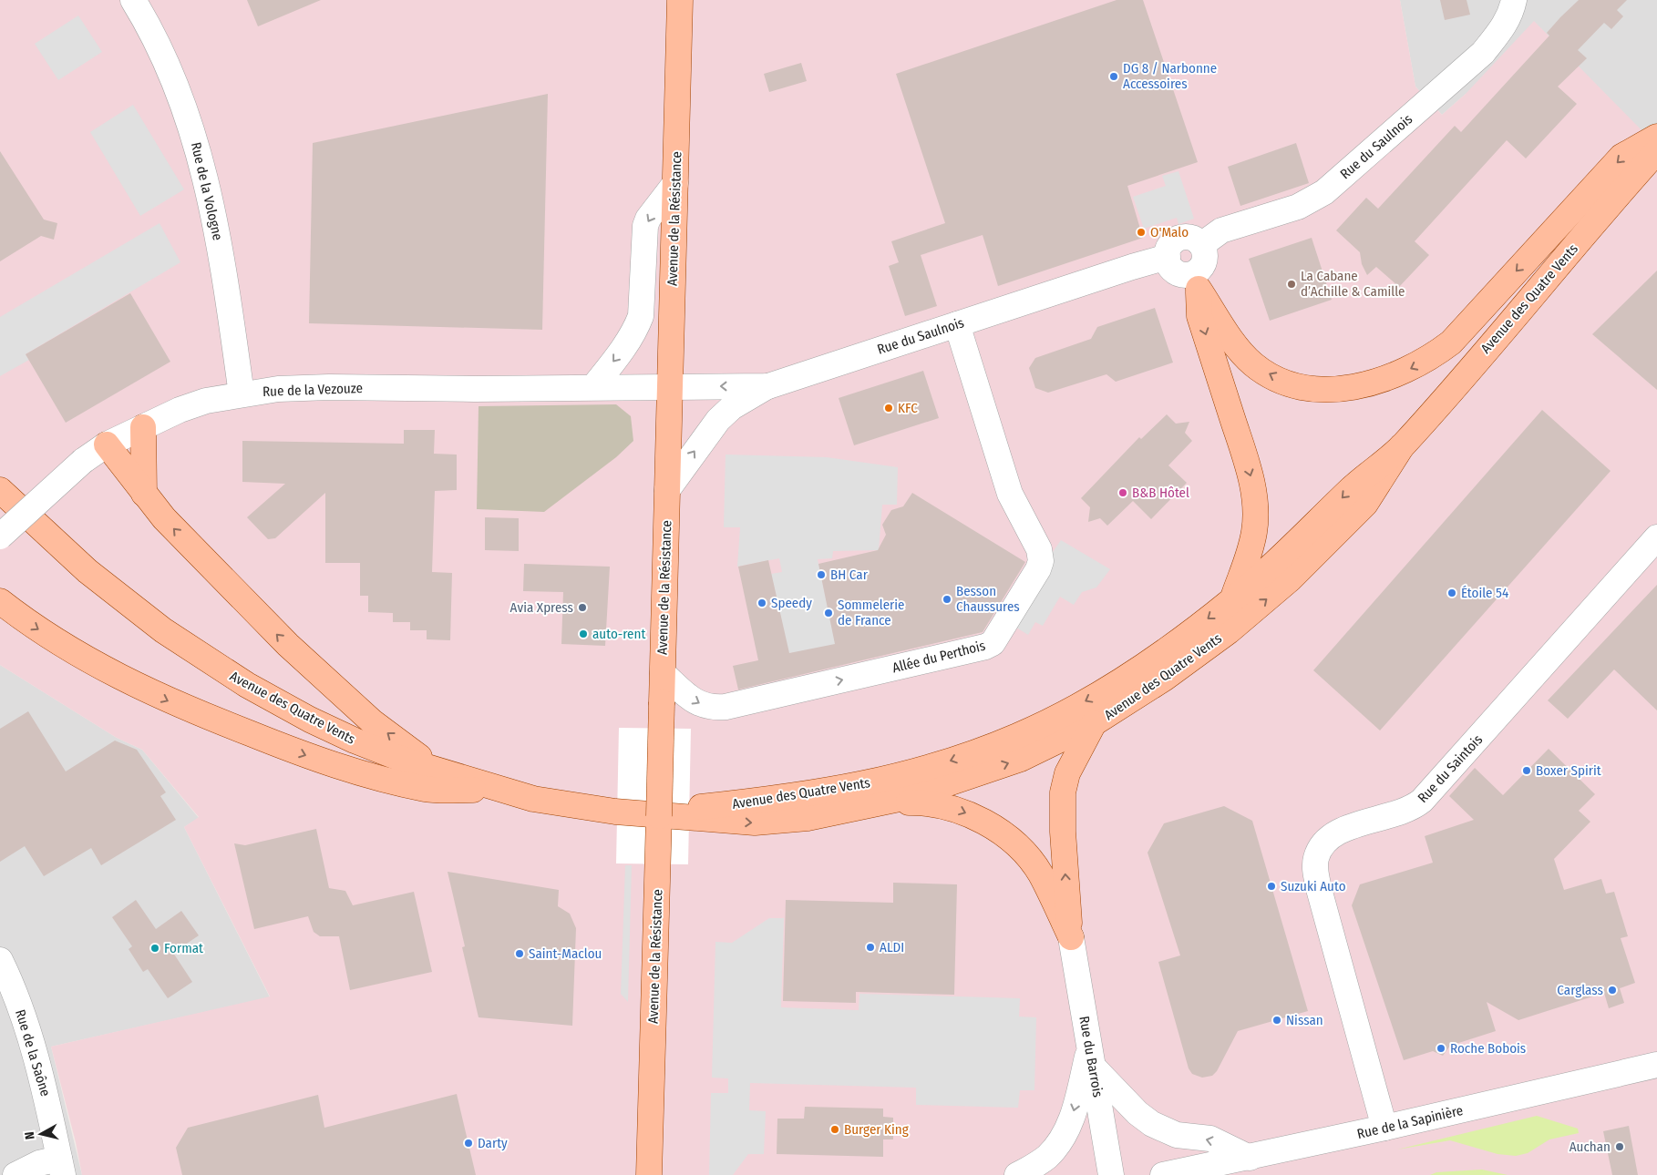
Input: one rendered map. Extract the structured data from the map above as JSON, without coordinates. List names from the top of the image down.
{
  "streets": {
    "main road": ["Avenue de la Résistance", "Avenue des Quatre Vents"],
    "street": [
      "Rue du Saulnois",
      "Rue de la Vologne",
      "Rue de la Vezouze",
      "Allée du Perthois",
      "Rue du Saintois",
      "Rue de la Saône",
      "Rue du Barrois",
      "Rue de la Sapinière"
    ]
  },
  "crossings": [
    ["Rue du Saulnois", "Avenue de la Résistance"],
    ["Rue du Saulnois", "Rue de la Vezouze"],
    ["Rue du Saulnois", "Allée du Perthois"],
    ["Rue de la Vologne", "Rue de la Vezouze"],
    ["Avenue de la Résistance", "Rue de la Vezouze"],
    ["Avenue de la Résistance", "Allée du Perthois"],
    ["Rue du Saintois", "Rue de la Sapinière"]
  ],
  "places": [
    "DG 8 / Narbonne Accessoires",
    "O'Malo",
    "La Cabane d’Achille & Camille",
    "KFC",
    "B&B Hôtel",
    "BH Car",
    "Étoile 54",
    "Besson Chaussures",
    "Speedy",
    "Avia Xpress",
    "Sommelerie de France",
    "auto-rent",
    "Boxer Spirit",
    "Suzuki Auto",
    "ALDI",
    "Format",
    "Saint-Maclou",
    "Carglass",
    "Nissan",
    "Roche Bobois",
    "Burger King",
    "Darty",
    "Auchan"
  ],
  "north": "left"
}
